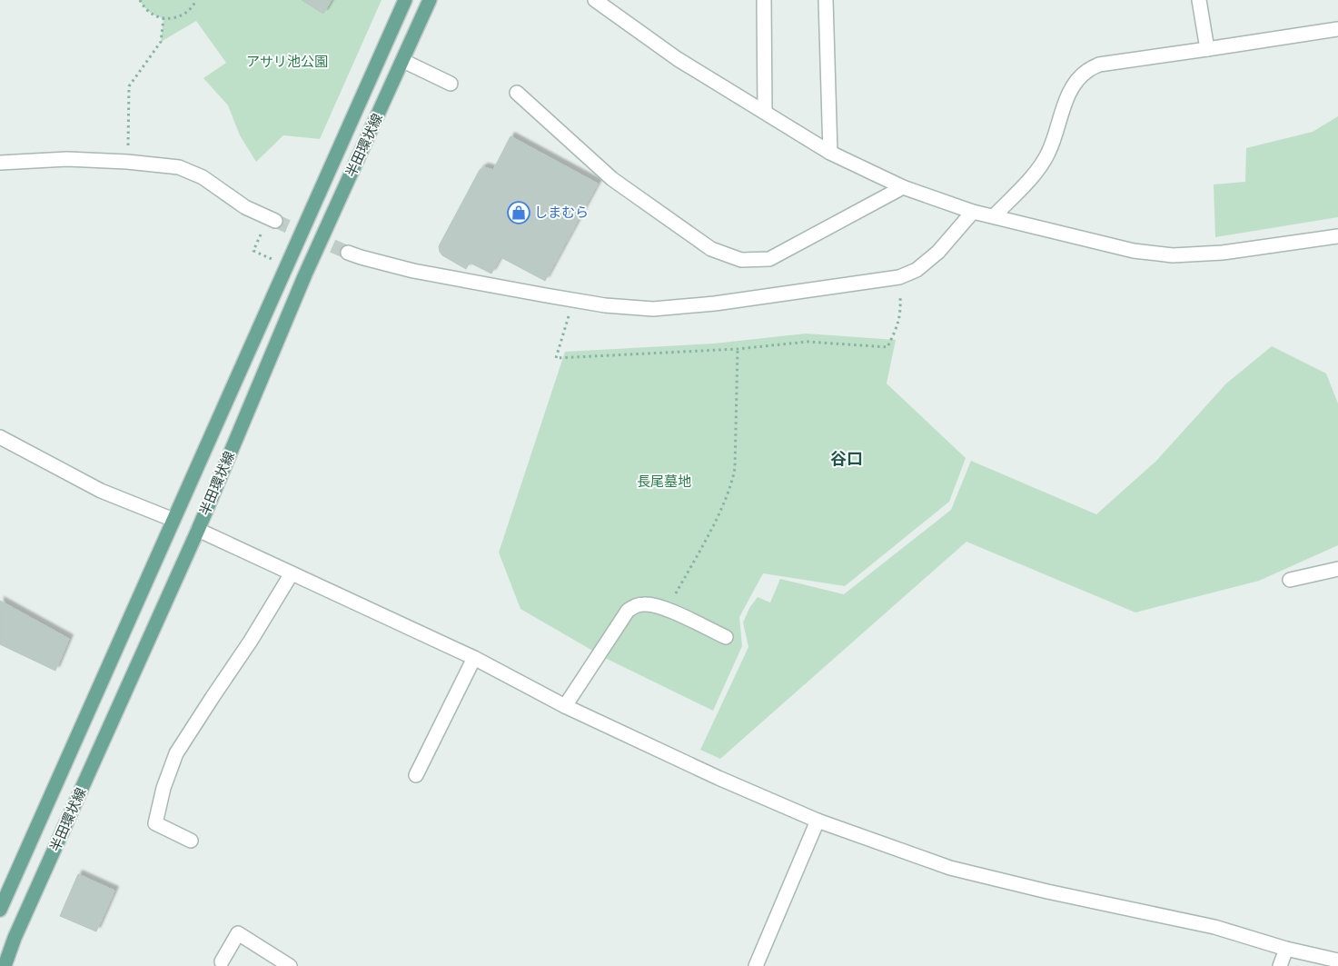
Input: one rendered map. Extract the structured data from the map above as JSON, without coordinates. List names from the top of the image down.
{
  "streets": {
    "main road": ["半田環状線"]
  },
  "districts": ["谷口"],
  "parks": ["アサリ池公園", "長尾墓地"],
  "places": {
    "shop": ["しまむら"]
  }
}
